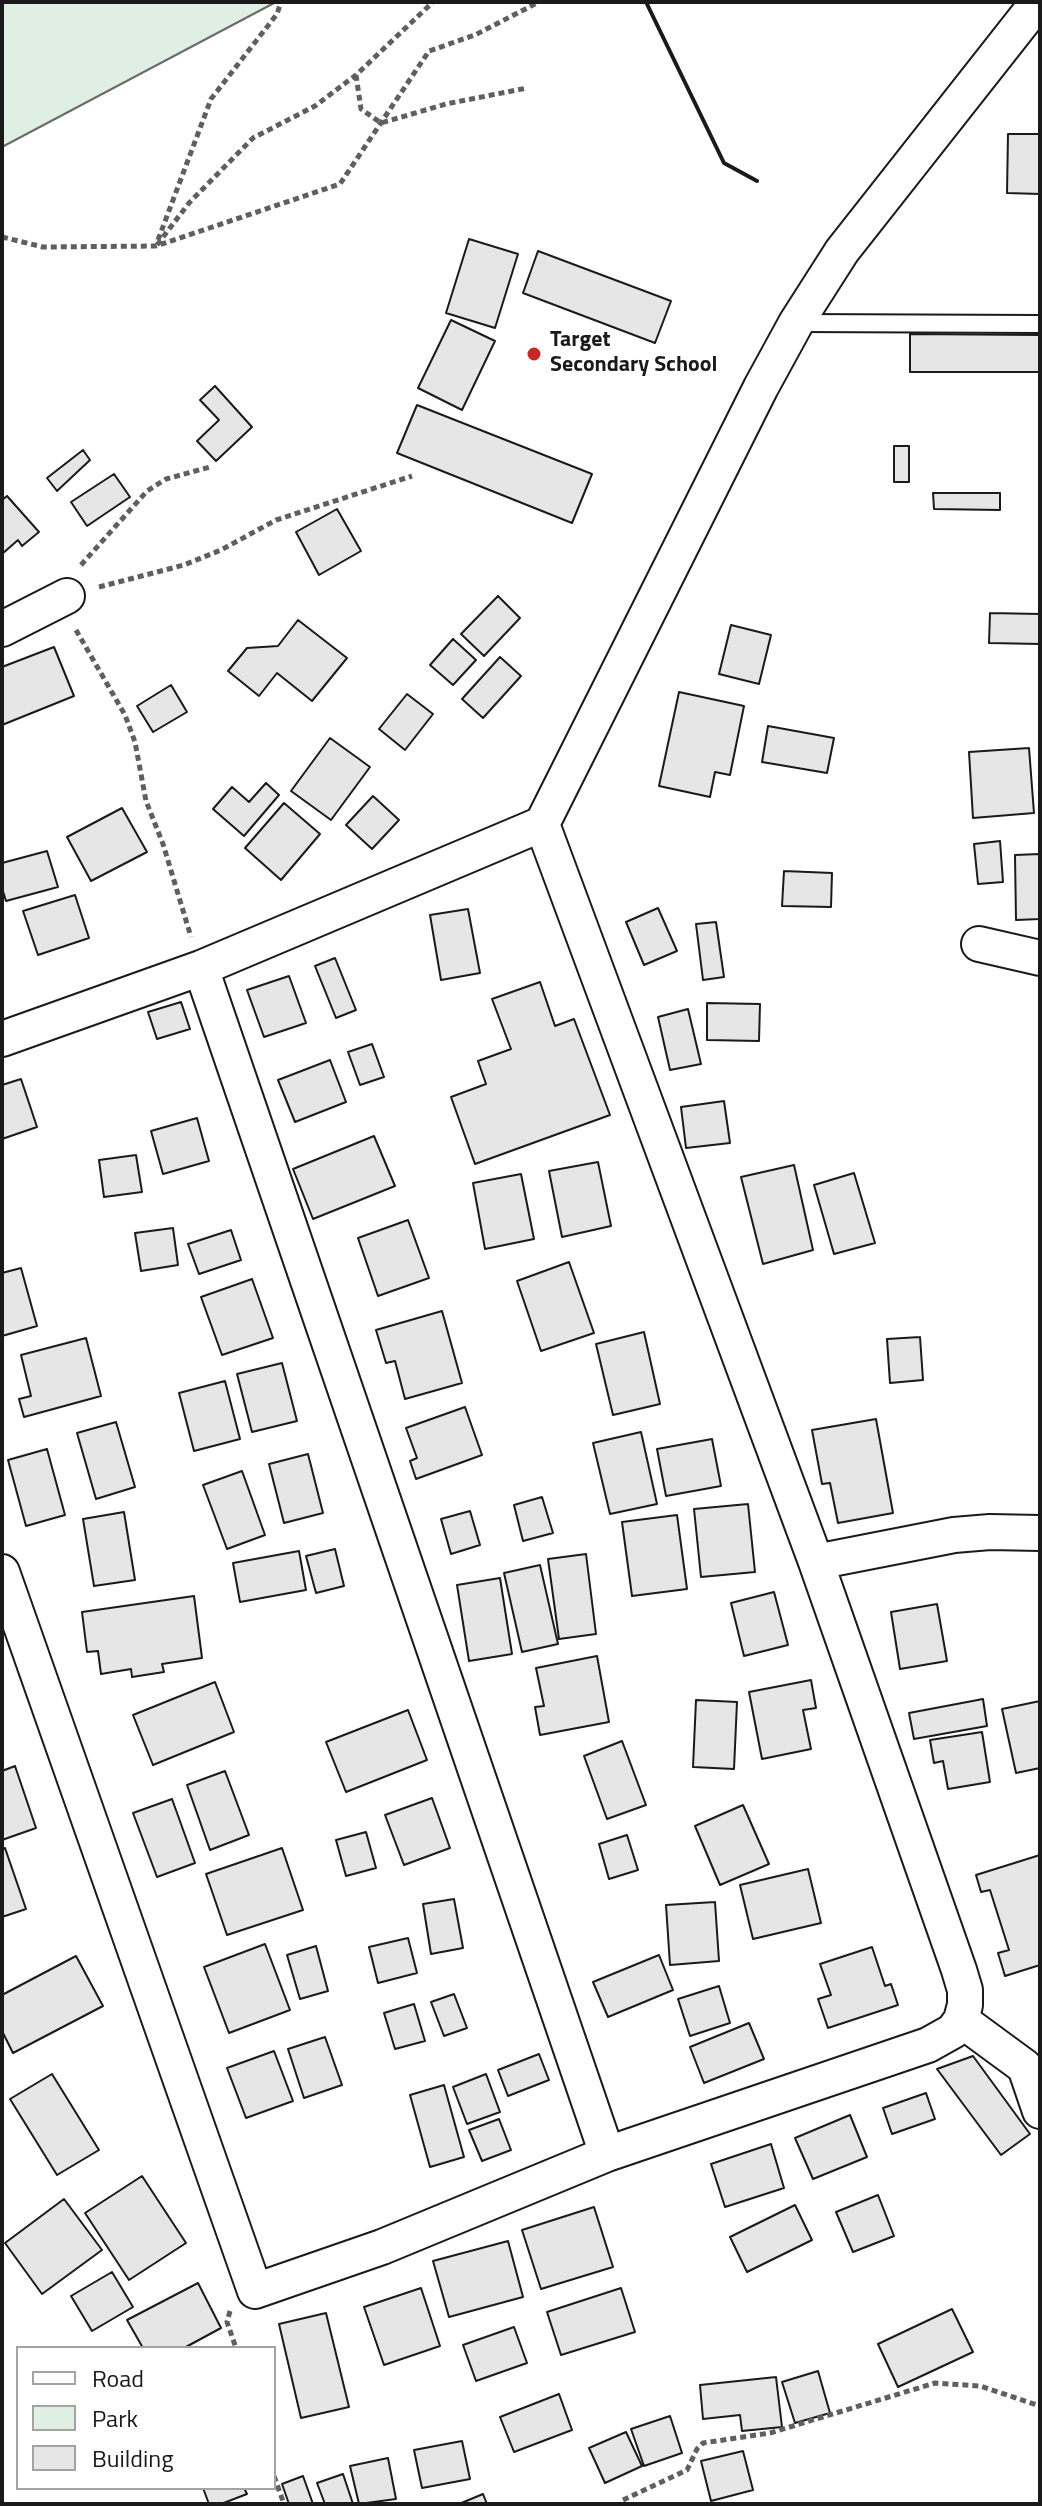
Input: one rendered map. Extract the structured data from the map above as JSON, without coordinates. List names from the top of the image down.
{
  "places": ["Target Secondary School"],
  "legend": ["Road", "Park", "Building"]
}
